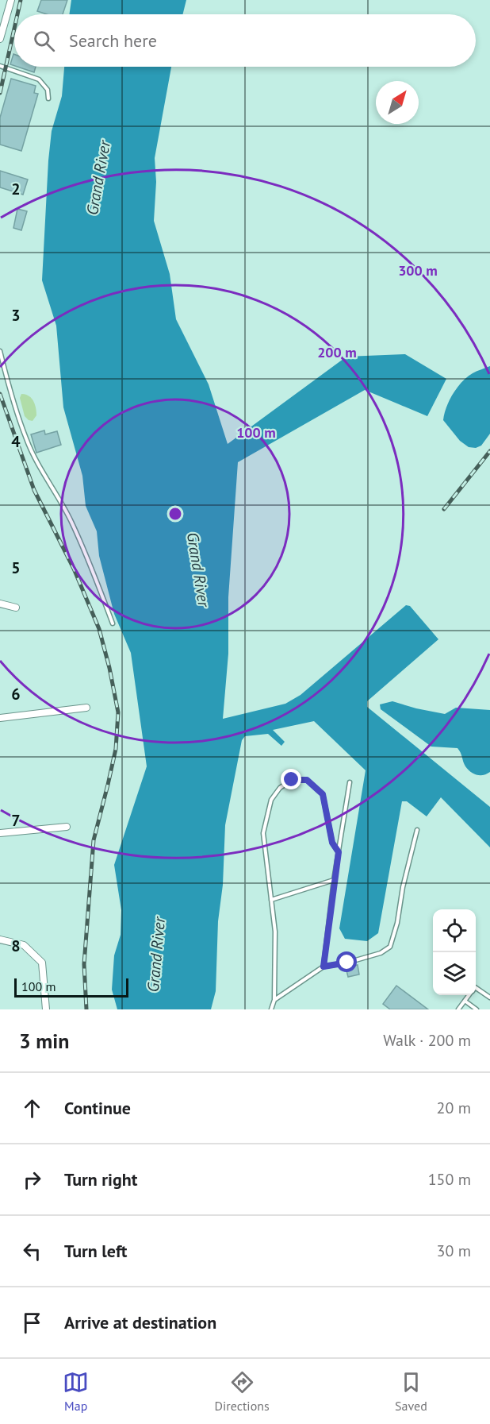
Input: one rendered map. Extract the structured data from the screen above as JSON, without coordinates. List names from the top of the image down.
{
  "water": ["Grand River"],
  "scale_bar": "100 m",
  "north": "top right",
  "page": {
    "search": "Search here",
    "scale": "100 m",
    "heading": ["3 min", "Walk · 200 m"],
    "list": [
      ["Continue", "20 m"],
      ["Turn right", "150 m"],
      ["Turn left", "30 m"],
      "Arrive at destination"
    ],
    "nav": ["Map", "Directions", "Saved"]
  },
  "grid": {
    "rows": [
      "2",
      "3",
      "4",
      "5",
      "6",
      "7",
      "8"
    ]
  },
  "rings": ["300 m", "200 m", "100 m"]
}
